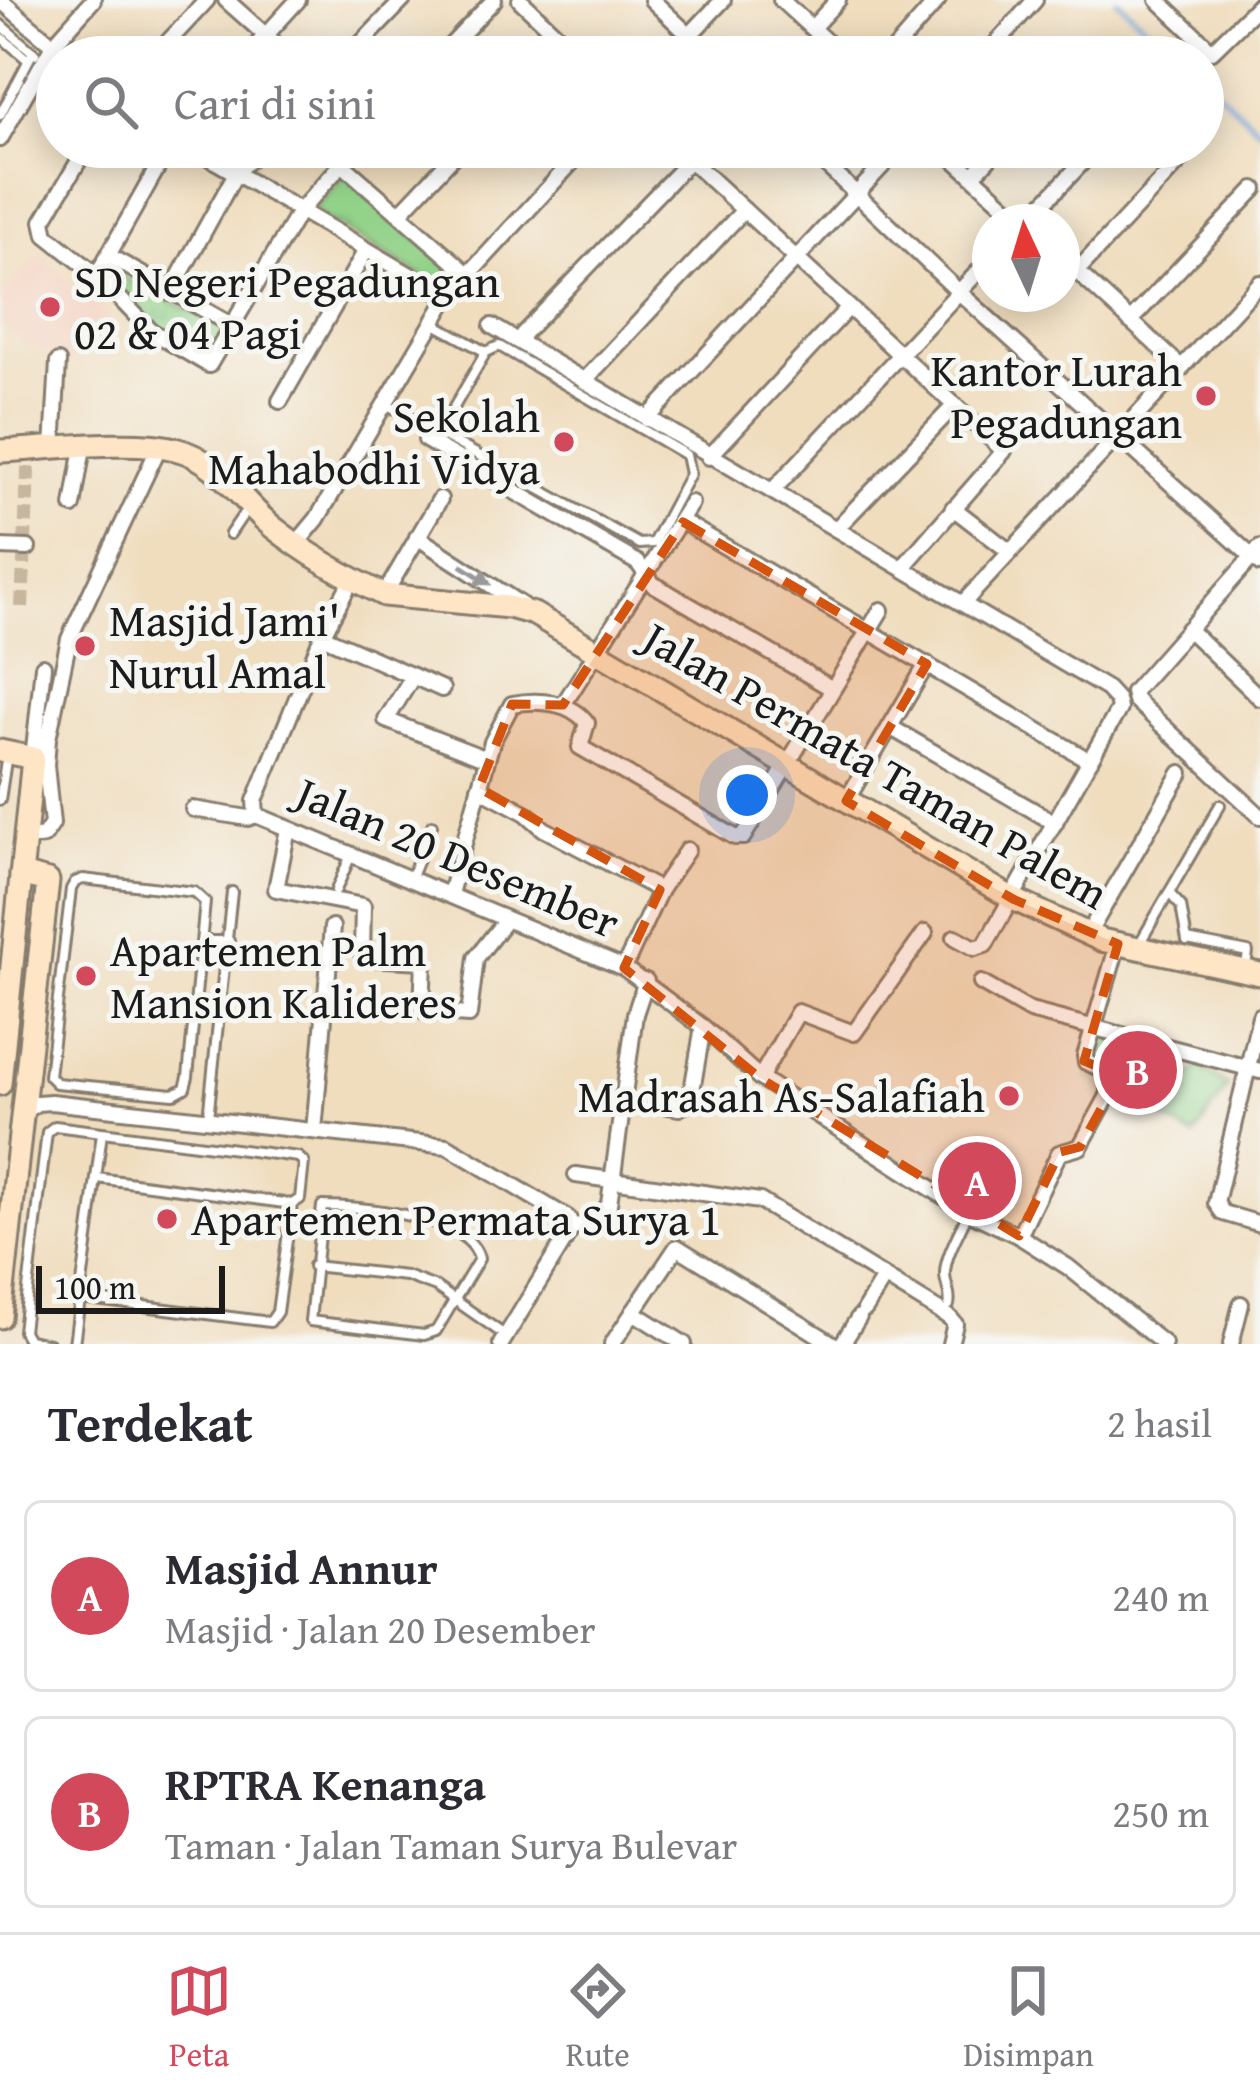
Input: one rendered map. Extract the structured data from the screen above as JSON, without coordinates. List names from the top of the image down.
{
  "streets": {
    "street": ["Jalan Permata Taman Palem", "Jalan 20 Desember"]
  },
  "places": [
    "SD Negeri Pegadungan 02 & 04 Pagi",
    "Kantor Lurah Pegadungan",
    "Sekolah Mahabodhi Vidya",
    "Masjid Jami' Nurul Amal",
    "Apartemen Palm Mansion Kalideres",
    "Madrasah As-Salafiah",
    "Apartemen Permata Surya 1"
  ],
  "scale_bar": "100 m",
  "north": "top",
  "page": {
    "search": "Cari di sini",
    "pins": ["B", "A"],
    "scale": "100 m",
    "heading": ["Terdekat", "2 hasil"],
    "list": [
      {
        "mark": "A",
        "name": "Masjid Annur",
        "note": "Masjid · Jalan 20 Desember",
        "value": "240 m"
      },
      {
        "mark": "B",
        "name": "RPTRA Kenanga",
        "note": "Taman · Jalan Taman Surya Bulevar",
        "value": "250 m"
      }
    ],
    "nav": ["Peta", "Rute", "Disimpan"]
  }
}
